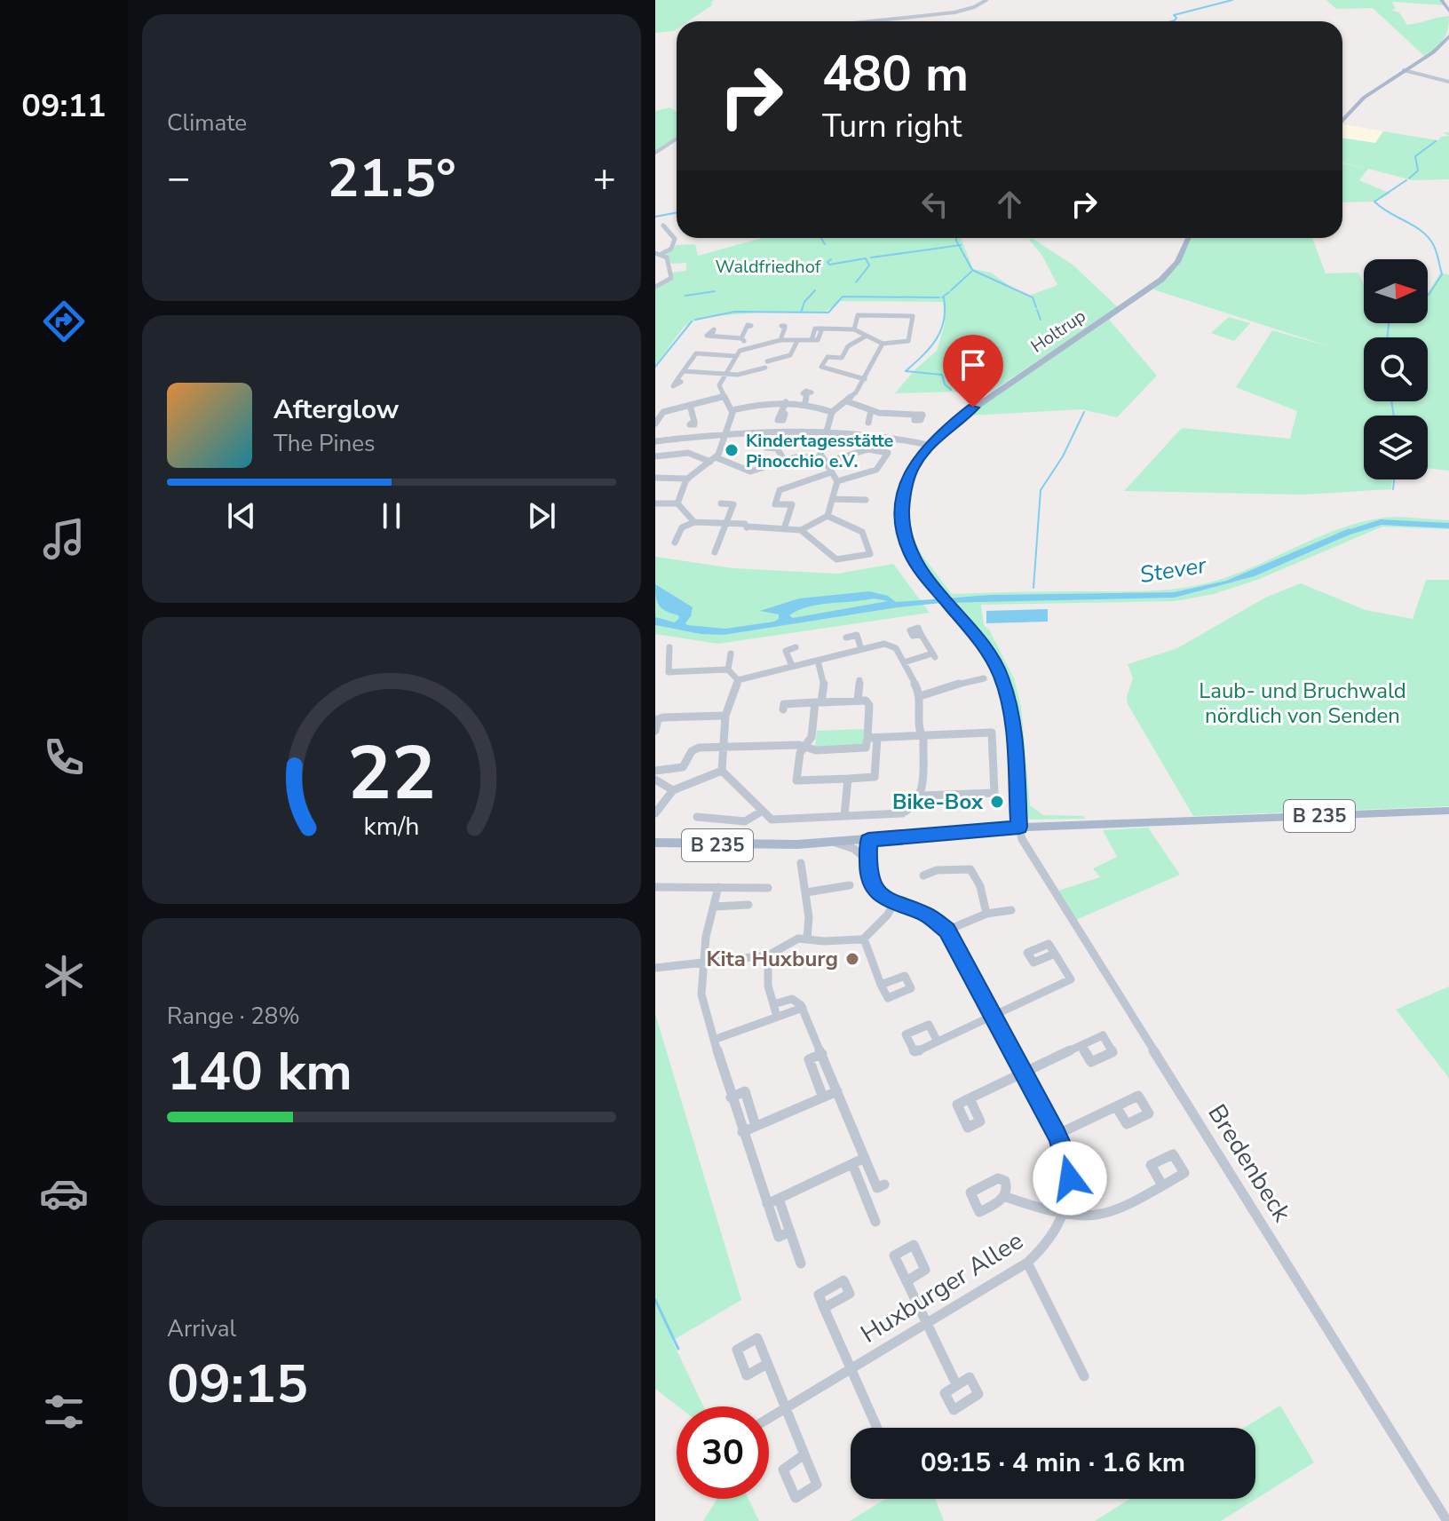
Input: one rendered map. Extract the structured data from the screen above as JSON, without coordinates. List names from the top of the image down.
{
  "streets": {
    "main road": ["Holtrup", "B 235"],
    "street": ["Bredenbeck", "Huxburger Allee"]
  },
  "crossings": [
    ["Holtrup", "B 235"],
    ["Holtrup", "Bredenbeck"],
    ["B 235", "Bredenbeck"],
    ["B 235", "Huxburger Allee"]
  ],
  "water": ["Stever"],
  "parks": ["Waldfriedhof", "Laub- und Bruchwald nördlich von Senden"],
  "places": ["Kindertagesstätte Pinocchio e.V.", "Bike-Box", "Kita Huxburg"],
  "north": "right",
  "page": {
    "tabs": "09:11",
    "tile": [
      "Climate",
      ["Range · 28%", "140 km"],
      ["Arrival", "09:15"]
    ],
    "turn": ["480 m", "Turn right"],
    "heat": ["−", "21.5°", "+"],
    "song": ["Afterglow", "The Pines"],
    "limit": "30",
    "trip": "09:15 · 4 min · 1.6 km",
    "gauge": ["22", "km/h"]
  }
}
